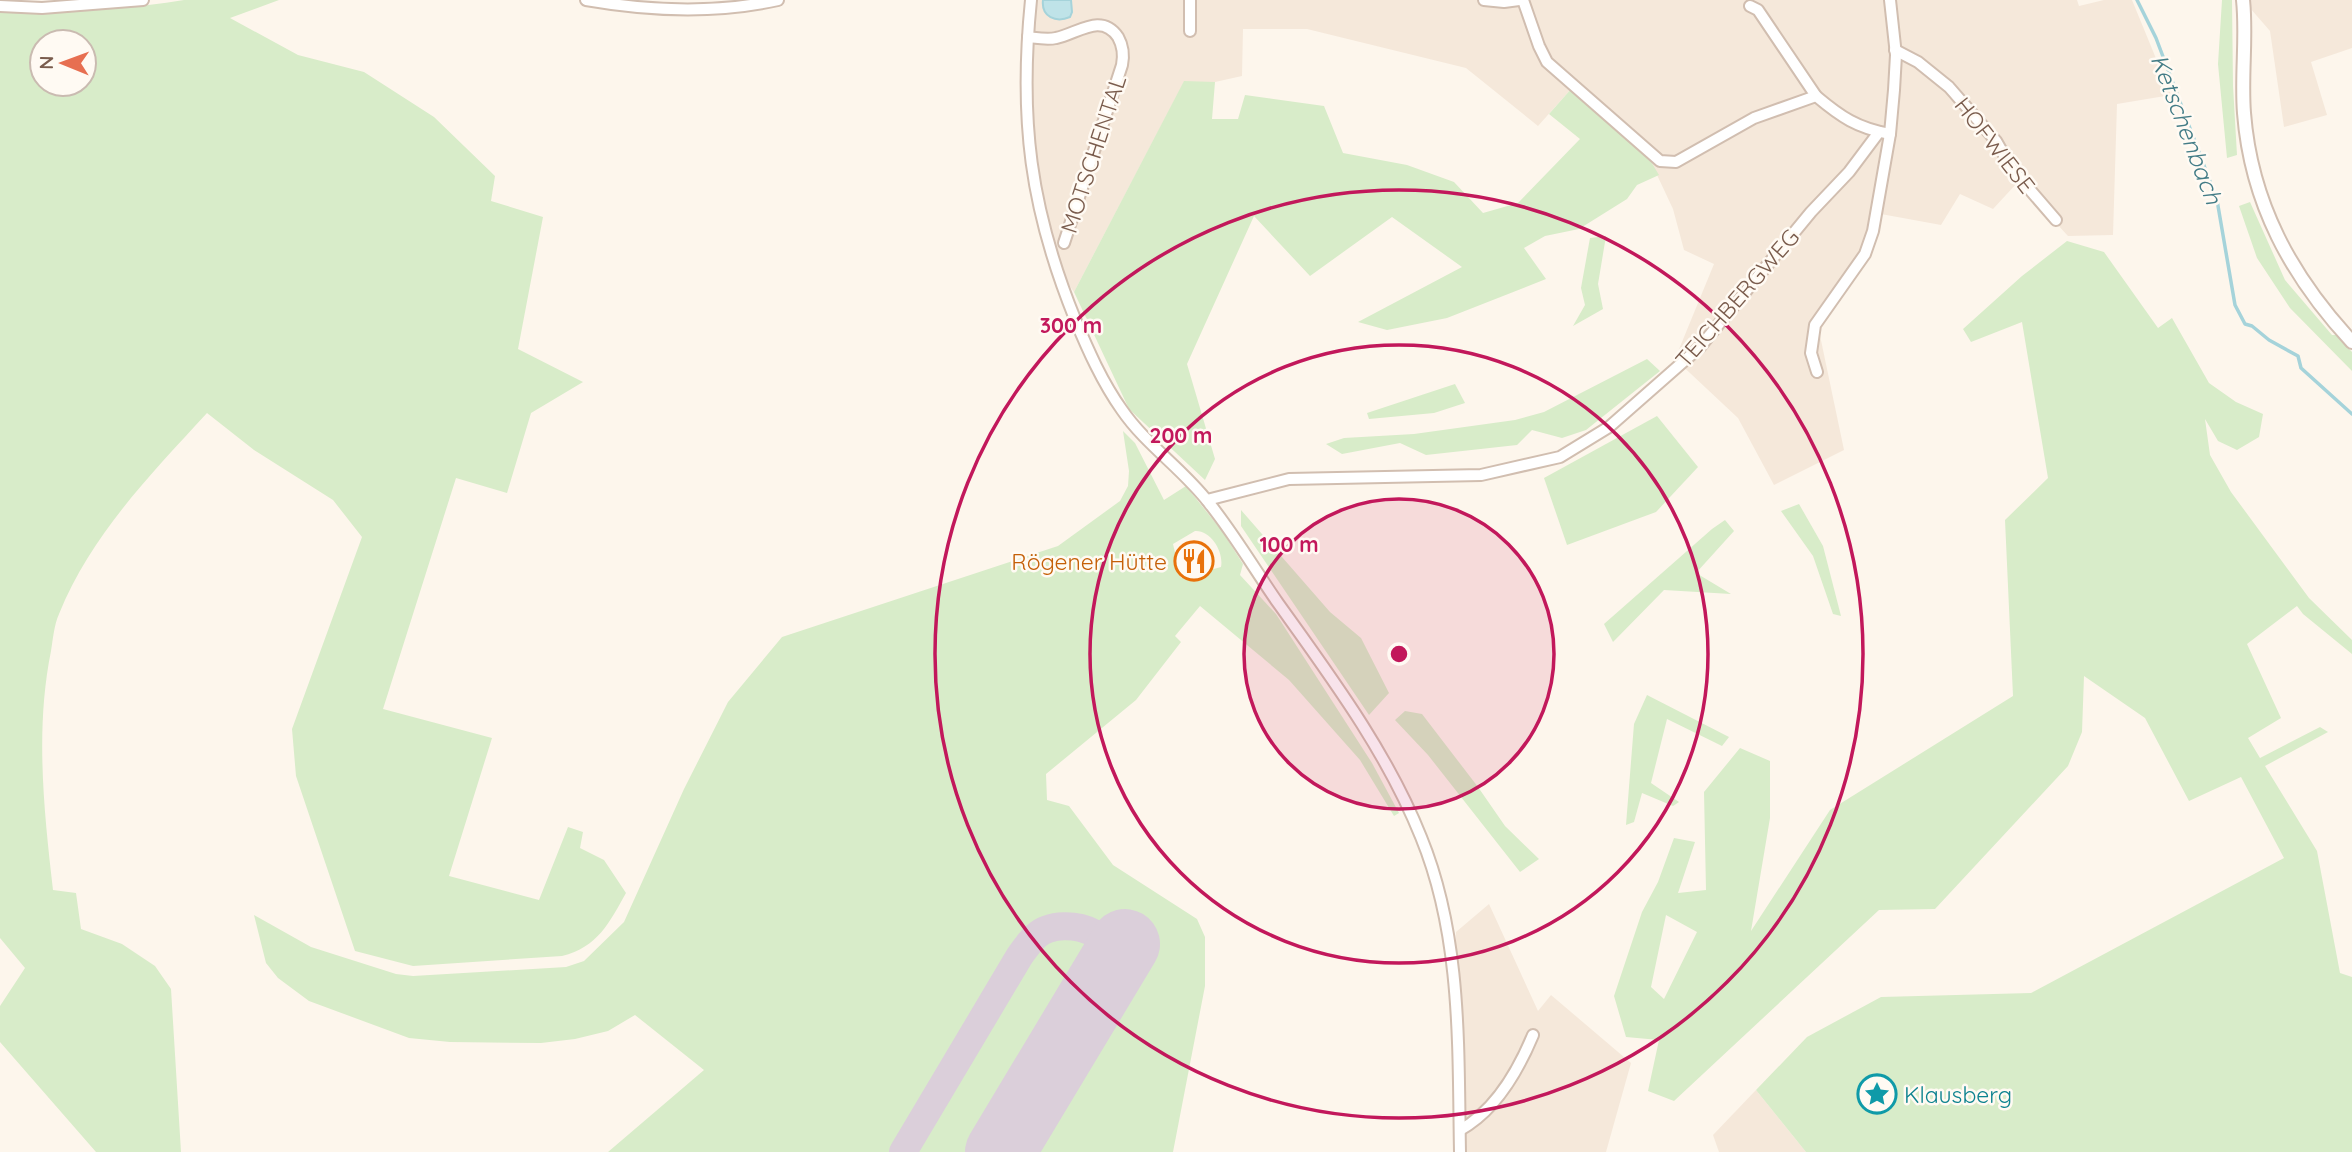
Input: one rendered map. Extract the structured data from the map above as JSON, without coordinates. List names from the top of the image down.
{
  "streets": {
    "street": ["HOFWIESE", "MOTSCHENTAL", "TEICHBERGWEG"]
  },
  "water": ["Ketschenbach"],
  "places": {
    "restaurant": ["Rögener Hütte"],
    "place": ["Klausberg"]
  },
  "north": "left",
  "rings": ["300 m", "200 m", "100 m"]
}
